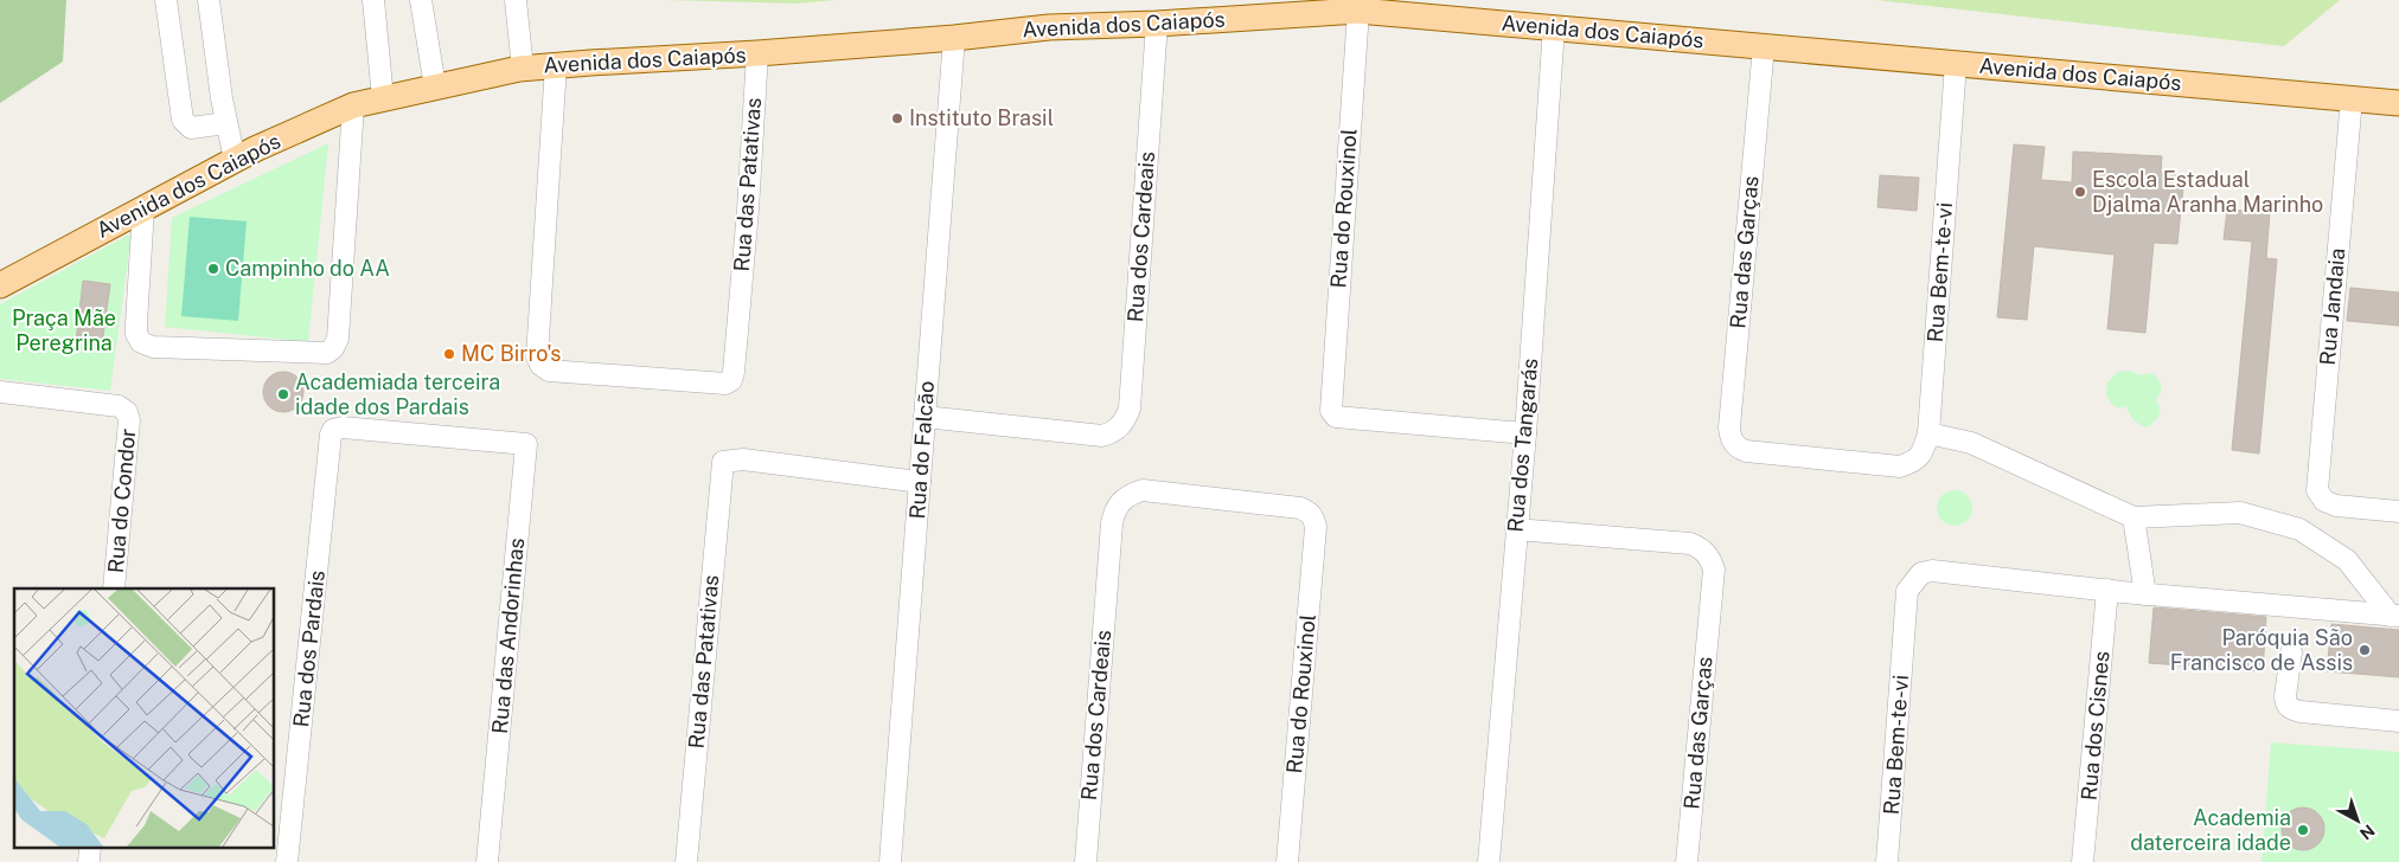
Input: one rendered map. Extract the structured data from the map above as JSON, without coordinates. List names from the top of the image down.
{
  "streets": {
    "main road": ["Avenida dos Caiapós"],
    "street": [
      "Rua das Patativas",
      "Rua do Rouxinol",
      "Rua dos Cardeais",
      "Rua das Garças",
      "Rua Bem-te-vi",
      "Rua Jandaia",
      "Rua dos Tangarás",
      "Rua do Falcão",
      "Rua do Condor",
      "Rua das Andorinhas",
      "Rua dos Pardais",
      "Rua dos Cisnes"
    ]
  },
  "crossings": [
    ["Avenida dos Caiapós", "Rua das Patativas"],
    ["Avenida dos Caiapós", "Rua do Rouxinol"],
    ["Avenida dos Caiapós", "Rua dos Cardeais"],
    ["Avenida dos Caiapós", "Rua das Garças"],
    ["Avenida dos Caiapós", "Rua Bem-te-vi"],
    ["Avenida dos Caiapós", "Rua Jandaia"],
    ["Avenida dos Caiapós", "Rua dos Tangarás"],
    ["Avenida dos Caiapós", "Rua do Falcão"],
    ["Rua das Patativas", "Rua do Falcão"],
    ["Rua do Rouxinol", "Rua dos Cardeais"],
    ["Rua do Rouxinol", "Rua dos Tangarás"],
    ["Rua dos Cardeais", "Rua do Falcão"],
    ["Rua das Garças", "Rua Bem-te-vi"],
    ["Rua das Garças", "Rua dos Tangarás"],
    ["Rua Bem-te-vi", "Rua dos Cisnes"],
    ["Rua das Andorinhas", "Rua dos Pardais"]
  ],
  "parks": ["Praça Mãe Peregrina"],
  "places": [
    "Instituto Brasil",
    "Escola Estadual Djalma Aranha Marinho",
    "Campinho do AA",
    "MC Birro's",
    "Academiada terceira idade dos Pardais",
    "Paróquia São Francisco de Assis",
    "Academia daterceira idade"
  ],
  "north": "bottom right"
}
